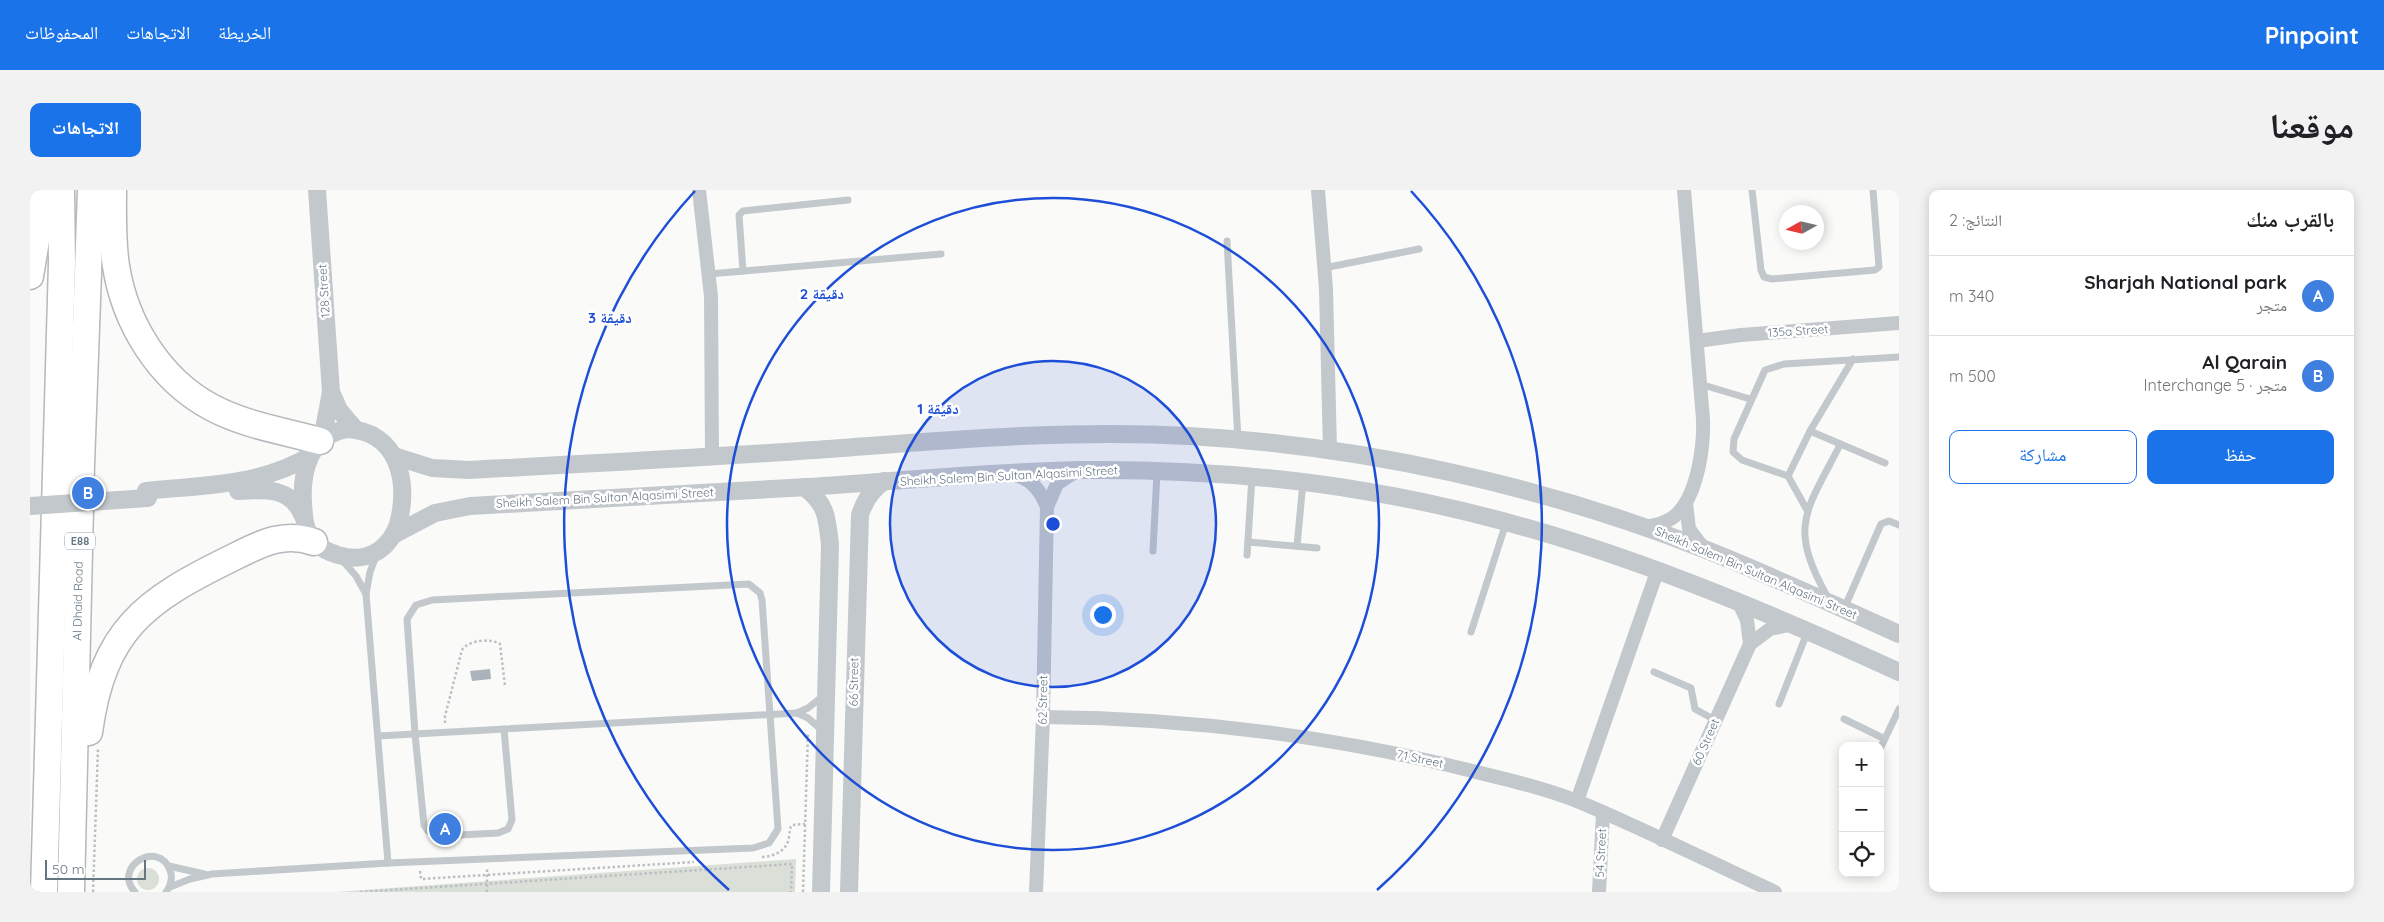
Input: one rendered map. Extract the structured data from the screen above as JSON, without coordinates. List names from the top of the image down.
{
  "streets": {
    "highway": ["E88", "Al Dhaid Road"],
    "street": [
      "128 Street",
      "135a Street",
      "Sheikh Salem Bin Sultan Alqasimi Street",
      "66 Street",
      "62 Street",
      "60 Street",
      "71 Street",
      "54 Street"
    ]
  },
  "crossings": [
    ["128 Street", "Sheikh Salem Bin Sultan Alqasimi Street"],
    ["Sheikh Salem Bin Sultan Alqasimi Street", "66 Street"],
    ["Sheikh Salem Bin Sultan Alqasimi Street", "62 Street"],
    ["Sheikh Salem Bin Sultan Alqasimi Street", "60 Street"],
    ["62 Street", "71 Street"],
    ["60 Street", "71 Street"],
    ["71 Street", "54 Street"]
  ],
  "scale_bar": "50 m",
  "north": "left",
  "page": {
    "header": "Pinpoint",
    "nav": ["الخريطة", "الاتجاهات", "المحفوظات"],
    "title": "موقعنا",
    "buttons": [
      "الاتجاهات",
      ["حفظ", "مشاركة"]
    ],
    "heading": ["بالقرب منك", "النتائج: 2"],
    "list": [
      {
        "mark": "A",
        "name": "Sharjah National park",
        "note": "متجر",
        "value": "340 m"
      },
      {
        "mark": "B",
        "name": "Al Qarain",
        "note": "متجر · Interchange 5",
        "value": "500 m"
      }
    ],
    "pins": ["B", "A"],
    "map_buttons": ["+", "−"],
    "scale": "50 m"
  },
  "rings": ["2 دقيقة", "3 دقيقة", "1 دقيقة"]
}
